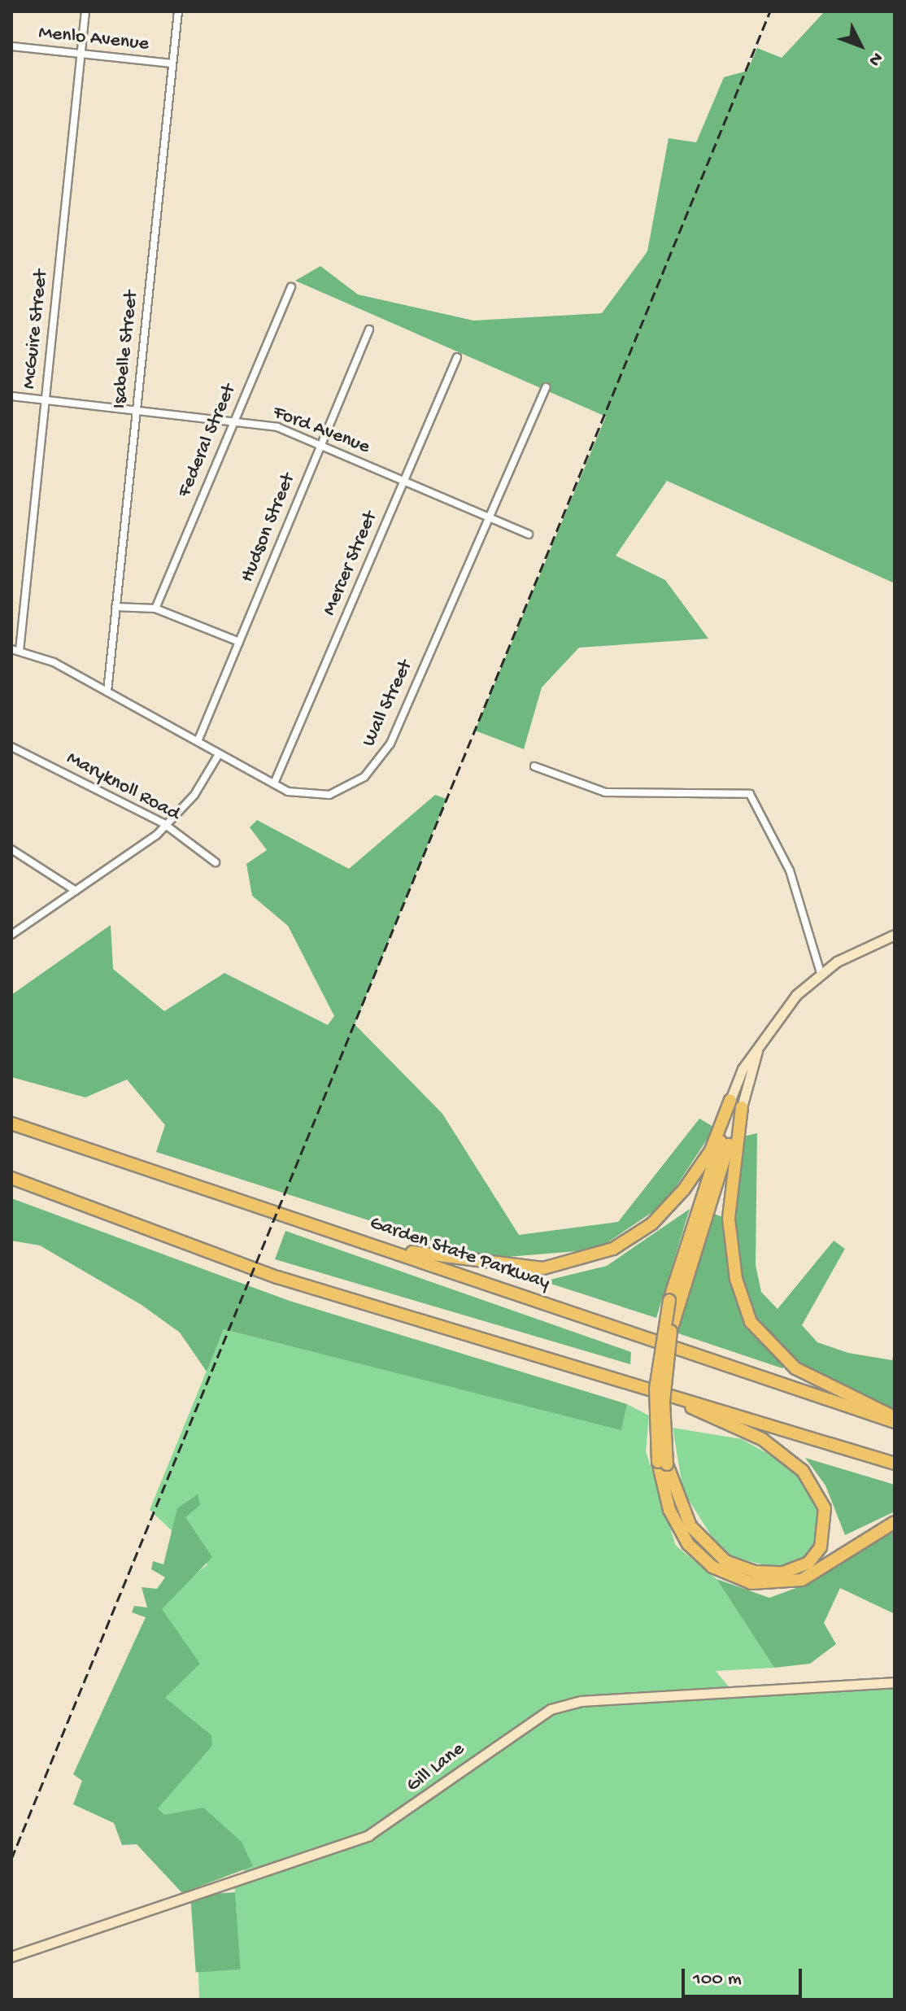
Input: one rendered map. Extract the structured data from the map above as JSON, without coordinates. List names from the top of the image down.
{
  "streets": {
    "highway": ["Garden State Parkway"],
    "street": [
      "Menlo Avenue",
      "McGuire Street",
      "Isabelle Street",
      "Ford Avenue",
      "Federal Street",
      "Hudson Street",
      "Mercer Street",
      "Wall Street",
      "Maryknoll Road",
      "Gill Lane"
    ]
  },
  "crossings": [
    ["Menlo Avenue", "McGuire Street"],
    ["Menlo Avenue", "Isabelle Street"],
    ["McGuire Street", "Ford Avenue"],
    ["McGuire Street", "Wall Street"],
    ["Isabelle Street", "Ford Avenue"],
    ["Isabelle Street", "Wall Street"],
    ["Ford Avenue", "Federal Street"],
    ["Ford Avenue", "Hudson Street"],
    ["Ford Avenue", "Mercer Street"],
    ["Ford Avenue", "Wall Street"],
    ["Hudson Street", "Wall Street"],
    ["Mercer Street", "Wall Street"]
  ],
  "scale_bar": "100 m",
  "north": "bottom right"
}
